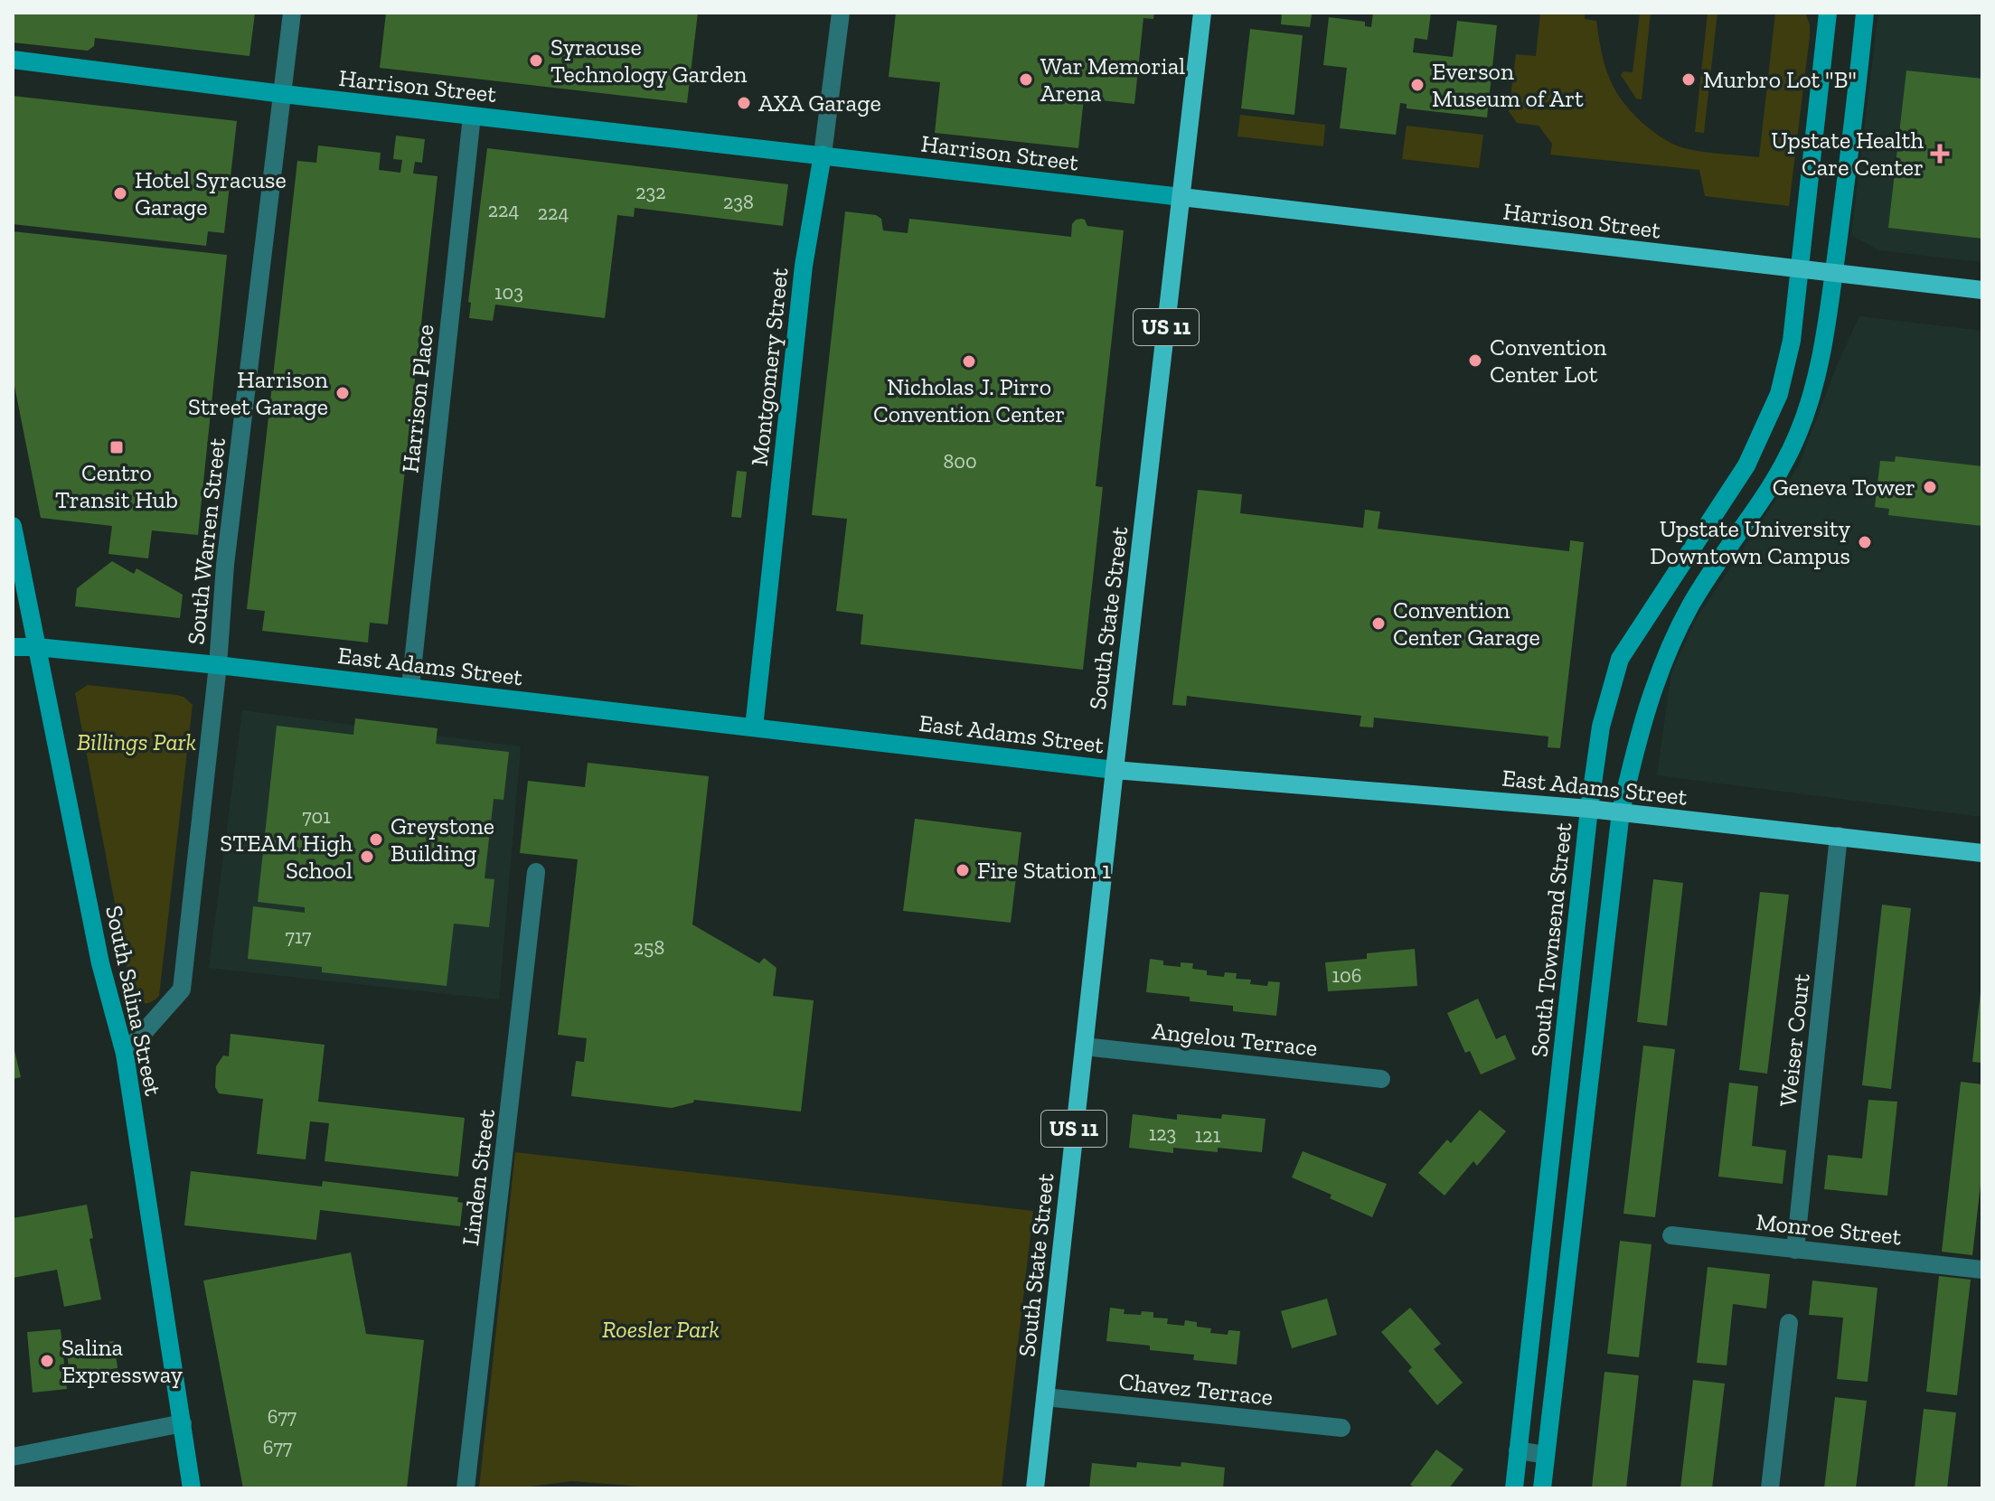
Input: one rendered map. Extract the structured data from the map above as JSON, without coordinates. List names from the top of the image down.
{
  "streets": {
    "main road": [
      "Harrison Street",
      "US 11",
      "South State Street",
      "East Adams Street"
    ],
    "street": [
      "Montgomery Street",
      "Harrison Place",
      "South Warren Street",
      "South Townsend Street",
      "South Salina Street",
      "Angelou Terrace",
      "Weiser Court",
      "Linden Street",
      "Monroe Street",
      "Chavez Terrace"
    ]
  },
  "crossings": [
    ["Harrison Street", "Montgomery Street"],
    ["Harrison Street", "Harrison Place"],
    ["Harrison Street", "South Warren Street"],
    ["Harrison Street", "South State Street"],
    ["Harrison Street", "South Townsend Street"],
    ["Montgomery Street", "East Adams Street"],
    ["Harrison Place", "East Adams Street"],
    ["South Warren Street", "East Adams Street"],
    ["South Warren Street", "South Salina Street"],
    ["South State Street", "East Adams Street"],
    ["South State Street", "Angelou Terrace"],
    ["South State Street", "Chavez Terrace"],
    ["East Adams Street", "South Townsend Street"],
    ["East Adams Street", "South Salina Street"],
    ["East Adams Street", "Weiser Court"],
    ["Weiser Court", "Monroe Street"]
  ],
  "parks": ["Billings Park", "Roesler Park"],
  "places": {
    "other": [
      "Syracuse Technology Garden",
      "War Memorial Arena",
      "Murbro Lot \"B\"",
      "Everson Museum of Art",
      "AXA Garage",
      "Hotel Syracuse Garage",
      "Convention Center Lot",
      "Nicholas J. Pirro Convention Center",
      "Harrison Street Garage",
      "Geneva Tower",
      "Upstate University Downtown Campus",
      "Convention Center Garage",
      "Greystone Building",
      "STEAM High School",
      "Fire Station 1",
      "Salina Expressway"
    ],
    "health": ["Upstate Health Care Center"],
    "transit": ["Centro Transit Hub"]
  },
  "house_numbers": [
    "232",
    "238",
    "224",
    "224",
    "103",
    "800",
    "701",
    "717",
    "258",
    "106",
    "123",
    "121",
    "677",
    "677"
  ]
}
